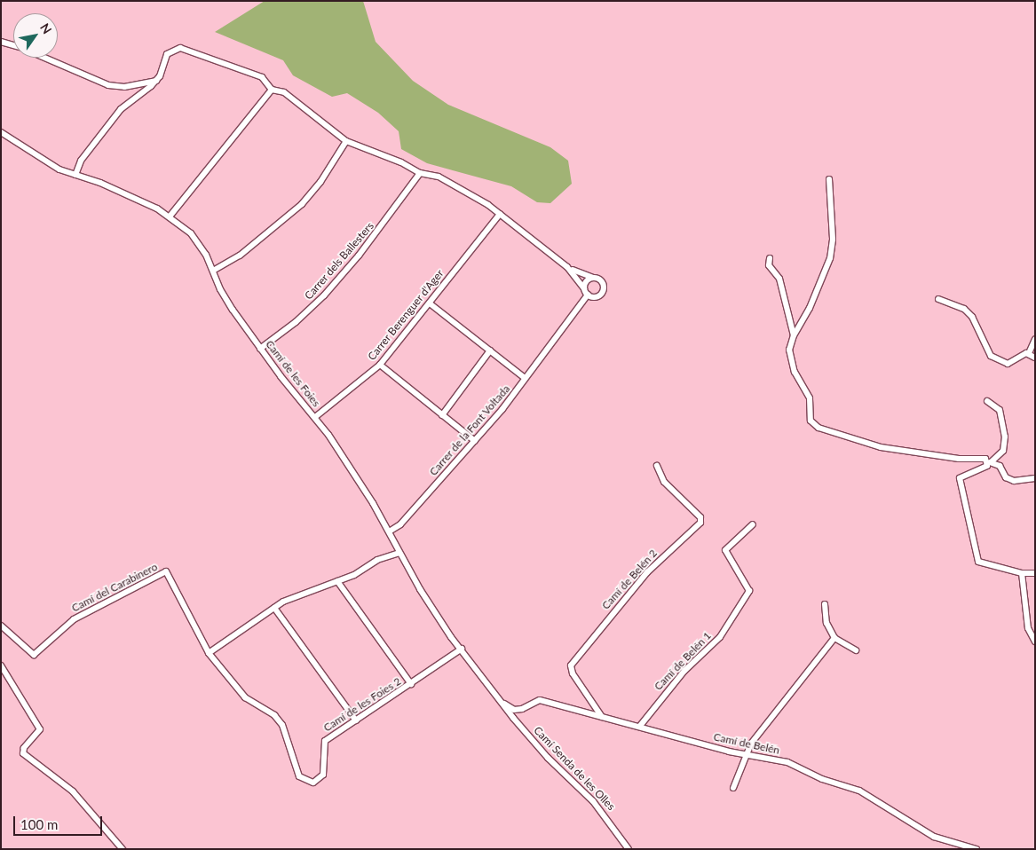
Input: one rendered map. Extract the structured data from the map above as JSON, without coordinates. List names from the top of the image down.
{
  "streets": {
    "street": [
      "Carrer dels Ballesters",
      "Carrer Berenguer d'Ager",
      "Camí de les Foies",
      "Carrer de la Font Voltada",
      "Camí de Belén 2",
      "Camí del Carabinero",
      "Camí de Belén 1",
      "Camí de les Foies 2",
      "Camí de Belén",
      "Camí Senda de les Olles"
    ]
  },
  "crossings": [
    ["Carrer dels Ballesters", "Camí de les Foies"],
    ["Carrer Berenguer d'Ager", "Camí de les Foies"],
    ["Camí de les Foies", "Carrer de la Font Voltada"],
    ["Camí de les Foies", "Camí de les Foies 2"],
    ["Camí de les Foies", "Camí de Belén"],
    ["Camí de les Foies", "Camí Senda de les Olles"],
    ["Camí de Belén 2", "Camí de Belén"],
    ["Camí del Carabinero", "Camí de les Foies 2"],
    ["Camí de Belén 1", "Camí de Belén"],
    ["Camí de Belén", "Camí Senda de les Olles"]
  ],
  "scale_bar": "100 m",
  "north": "top right"
}
